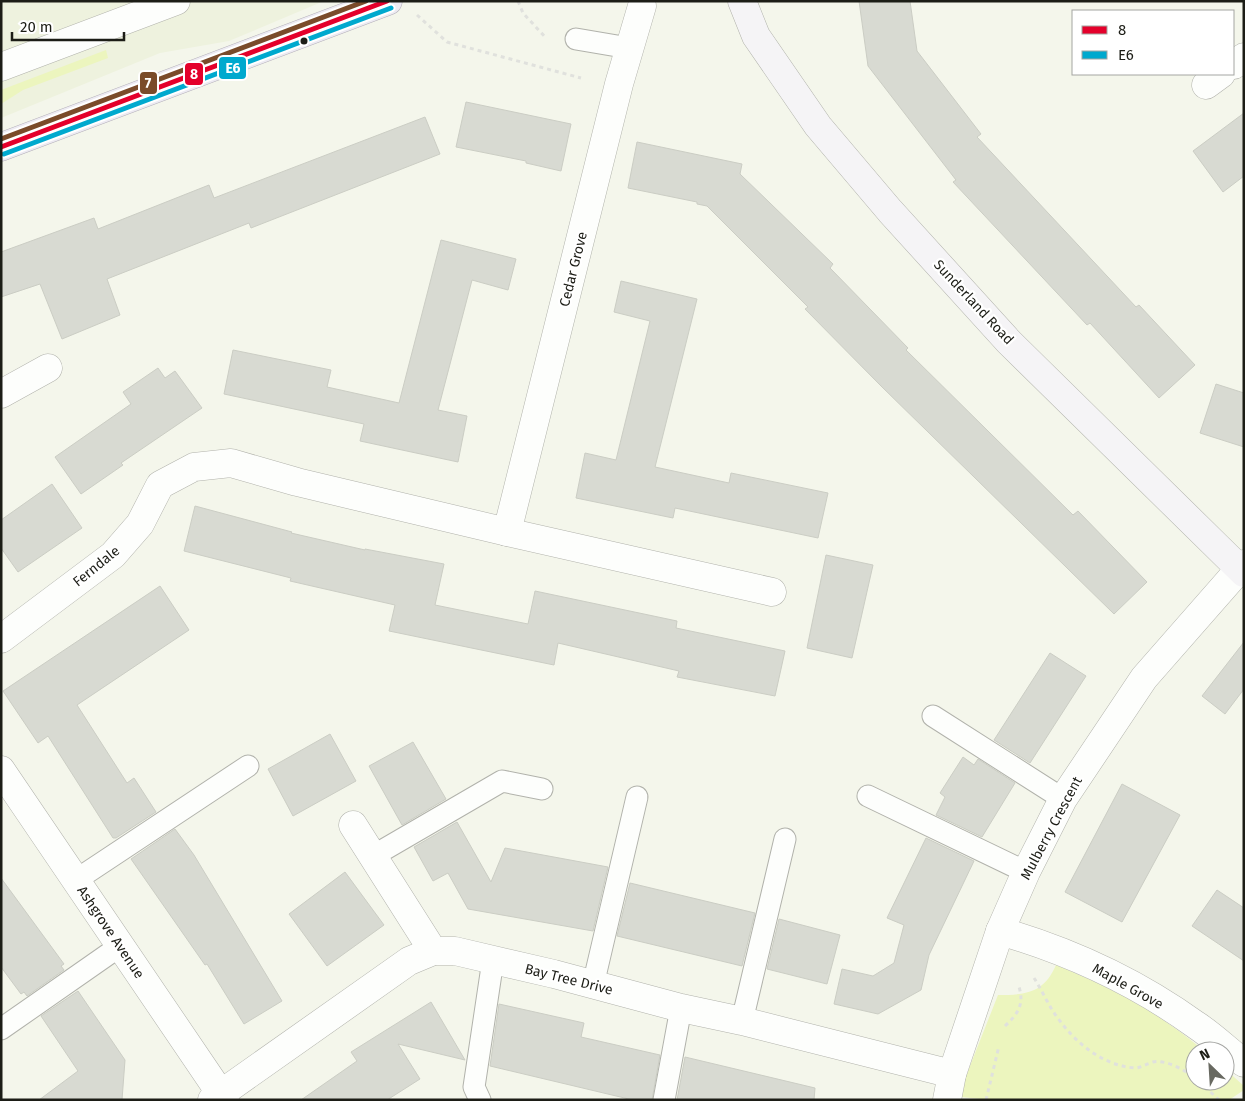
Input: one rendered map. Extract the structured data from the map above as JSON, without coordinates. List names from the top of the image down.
{
  "streets": {
    "street": [
      "Cedar Grove",
      "Sunderland Road",
      "Ferndale",
      "Mulberry Crescent",
      "Ashgrove Avenue",
      "Bay Tree Drive",
      "Maple Grove"
    ]
  },
  "crossings": [
    ["Cedar Grove", "Ferndale"],
    ["Sunderland Road", "Mulberry Crescent"],
    ["Mulberry Crescent", "Bay Tree Drive"],
    ["Mulberry Crescent", "Maple Grove"],
    ["Ashgrove Avenue", "Bay Tree Drive"]
  ],
  "lines": ["transit line 8", "transit line 7", "transit line E6"],
  "legend": ["8", "E6"],
  "scale_bar": "20 m",
  "north": "top left"
}
